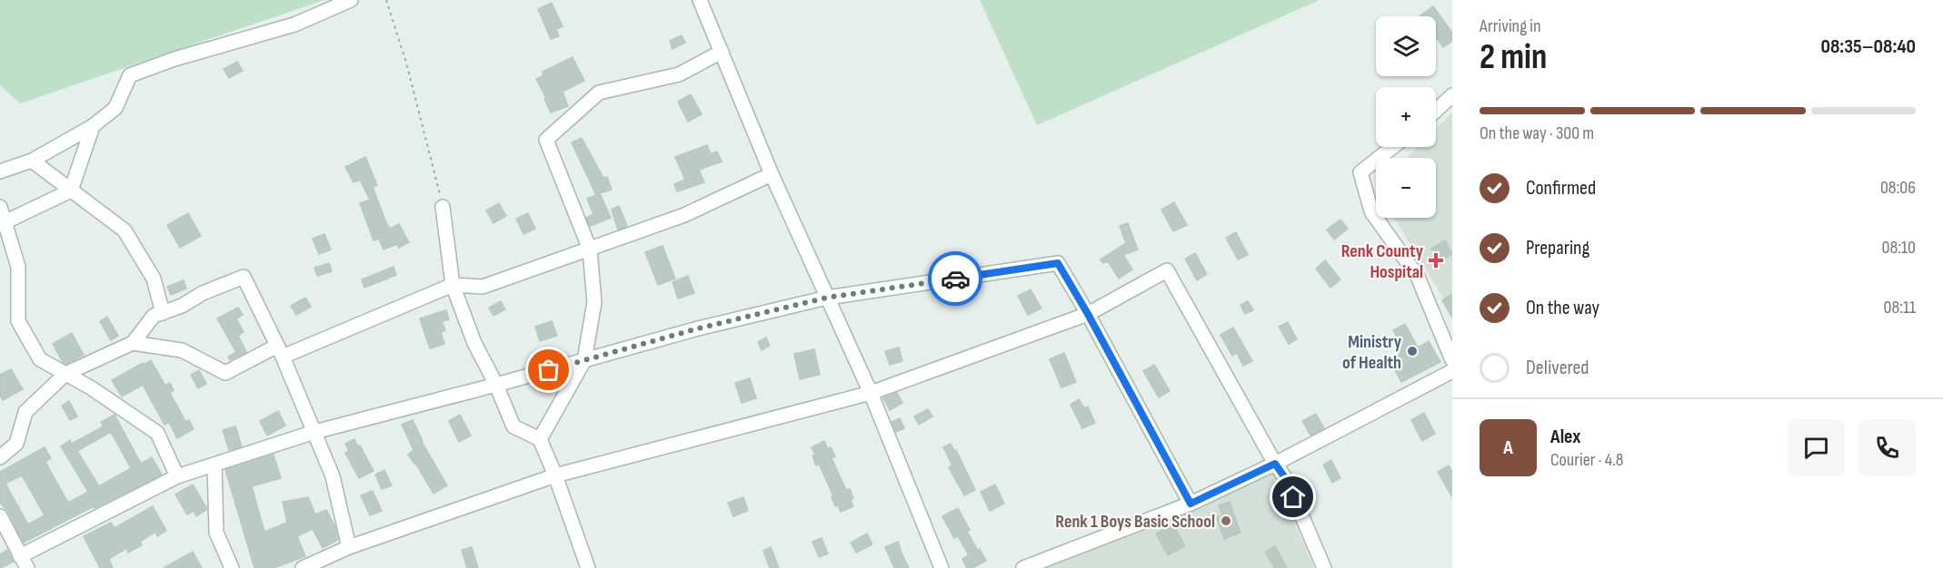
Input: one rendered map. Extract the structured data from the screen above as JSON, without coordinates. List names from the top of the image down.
{
  "places": {
    "health": ["Renk County Hospital"],
    "other": ["Ministry of Health", "Renk 1 Boys Basic School"]
  },
  "page": {
    "heading": ["2 min", "Arriving in", "08:35–08:40"],
    "panel": ["Alex", "Courier · 4.8"],
    "map_buttons": ["+", "−"],
    "bar": "On the way · 300 m",
    "list": [
      ["Confirmed", "08:06"],
      ["Preparing", "08:10"],
      ["On the way", "08:11"],
      "Delivered"
    ],
    "round": "A"
  }
}
